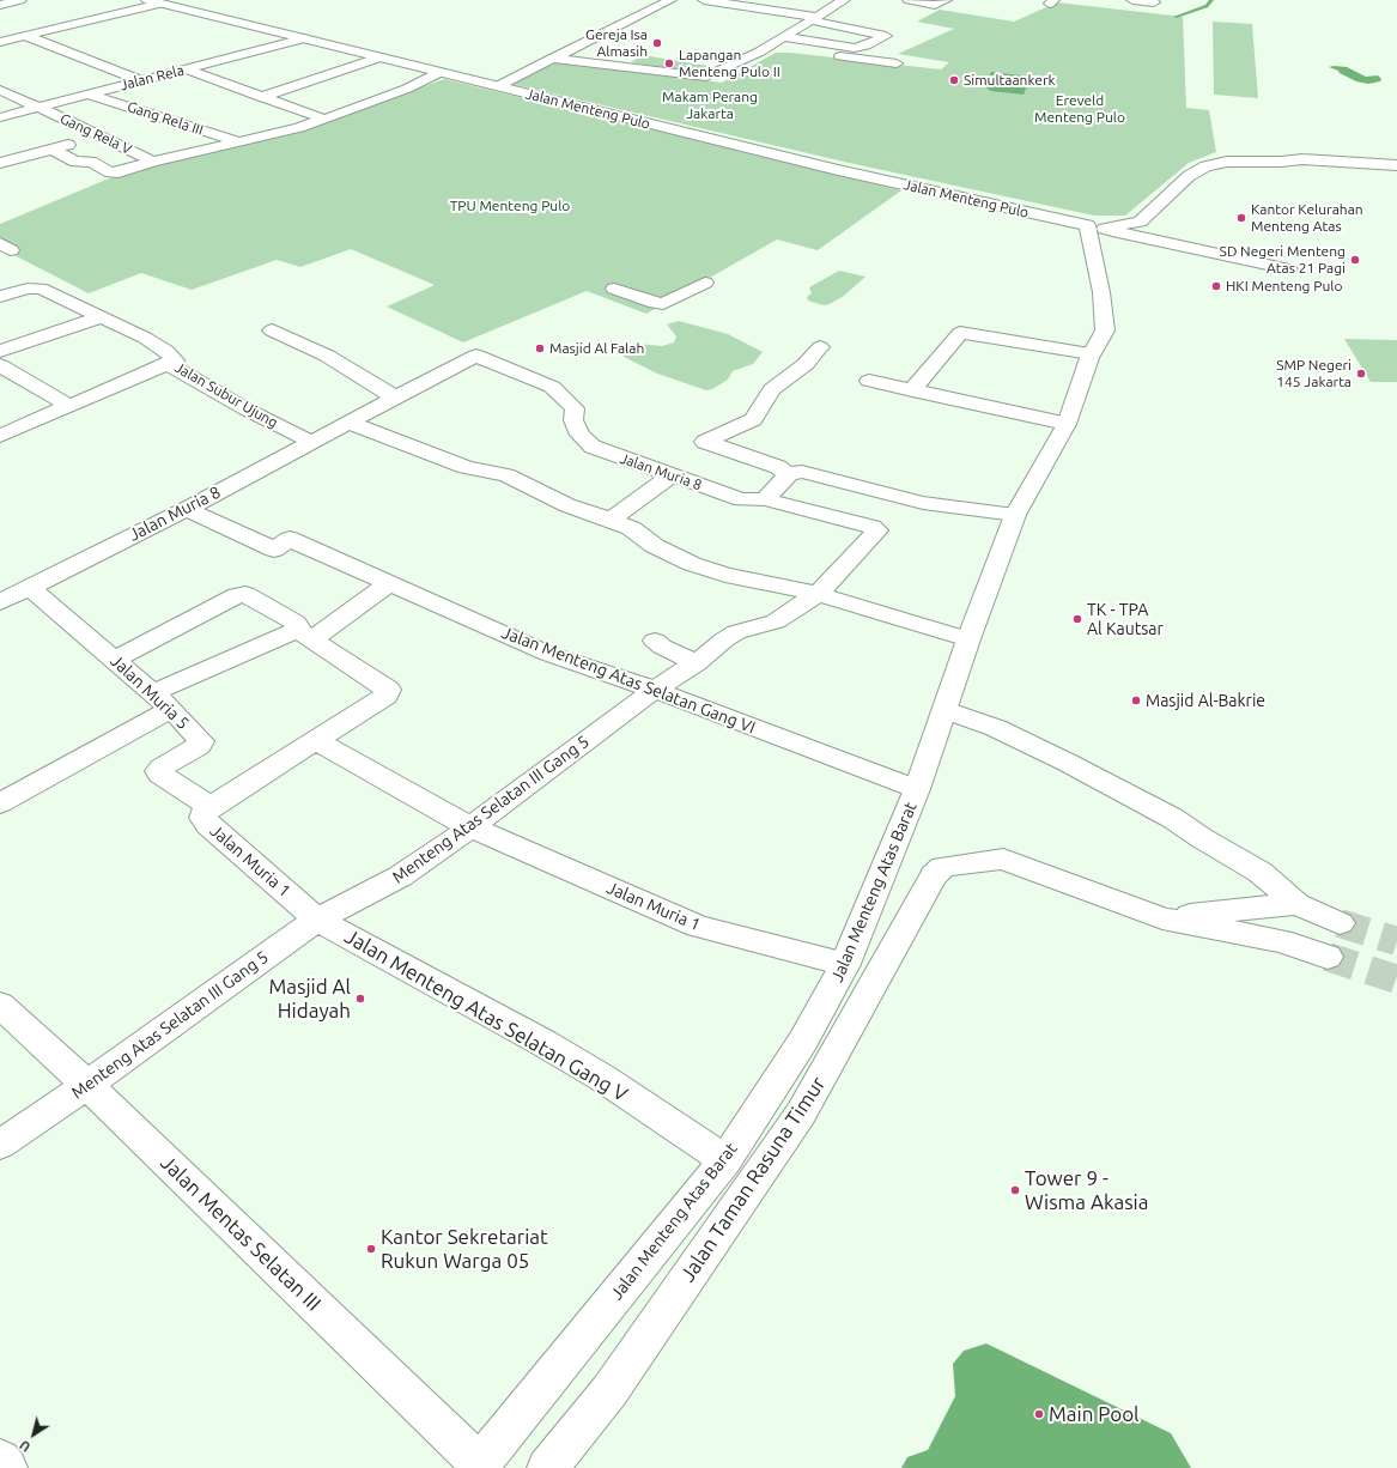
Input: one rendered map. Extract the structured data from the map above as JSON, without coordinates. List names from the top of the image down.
{
  "streets": {
    "street": [
      "Jalan Rela",
      "Jalan Menteng Pulo",
      "Gang Rela III",
      "Gang Rela V",
      "Jalan Subur Ujung",
      "Jalan Muria 8",
      "Jalan Menteng Atas Selatan Gang VI",
      "Jalan Muria 5",
      "Menteng Atas Selatan III Gang 5",
      "Jalan Muria 1",
      "Jalan Menteng Atas Barat",
      "Jalan Menteng Atas Selatan Gang V",
      "Jalan Taman Rasuna Timur",
      "Jalan Mentas Selatan III"
    ]
  },
  "crossings": [
    ["Jalan Rela", "Jalan Menteng Pulo"],
    ["Jalan Rela", "Gang Rela III"],
    ["Jalan Rela", "Gang Rela V"],
    ["Jalan Menteng Pulo", "Jalan Menteng Atas Barat"],
    ["Jalan Subur Ujung", "Jalan Muria 8"],
    ["Jalan Muria 8", "Jalan Menteng Atas Selatan Gang VI"],
    ["Jalan Muria 8", "Jalan Muria 5"],
    ["Jalan Muria 8", "Menteng Atas Selatan III Gang 5"],
    ["Jalan Menteng Atas Selatan Gang VI", "Menteng Atas Selatan III Gang 5"],
    ["Jalan Menteng Atas Selatan Gang VI", "Jalan Menteng Atas Barat"],
    ["Jalan Muria 5", "Jalan Muria 1"],
    ["Menteng Atas Selatan III Gang 5", "Jalan Muria 1"],
    ["Menteng Atas Selatan III Gang 5", "Jalan Menteng Atas Selatan Gang V"],
    ["Menteng Atas Selatan III Gang 5", "Jalan Mentas Selatan III"],
    ["Jalan Muria 1", "Jalan Menteng Atas Barat"],
    ["Jalan Muria 1", "Jalan Menteng Atas Selatan Gang V"],
    ["Jalan Menteng Atas Barat", "Jalan Menteng Atas Selatan Gang V"],
    ["Jalan Menteng Atas Barat", "Jalan Mentas Selatan III"]
  ],
  "parks": ["Makam Perang Jakarta", "Ereveld Menteng Pulo", "TPU Menteng Pulo"],
  "places": [
    "Gereja Isa Almasih",
    "Lapangan Menteng Pulo II",
    "Simultaankerk",
    "Kantor Kelurahan Menteng Atas",
    "SD Negeri Menteng Atas 21 Pagi",
    "HKI Menteng Pulo",
    "Masjid Al Falah",
    "SMP Negeri 145 Jakarta",
    "TK - TPA Al Kautsar",
    "Masjid Al-Bakrie",
    "Masjid Al Hidayah",
    "Tower 9 - Wisma Akasia",
    "Kantor Sekretariat Rukun Warga 05",
    "Main Pool"
  ],
  "north": "bottom left"
}
